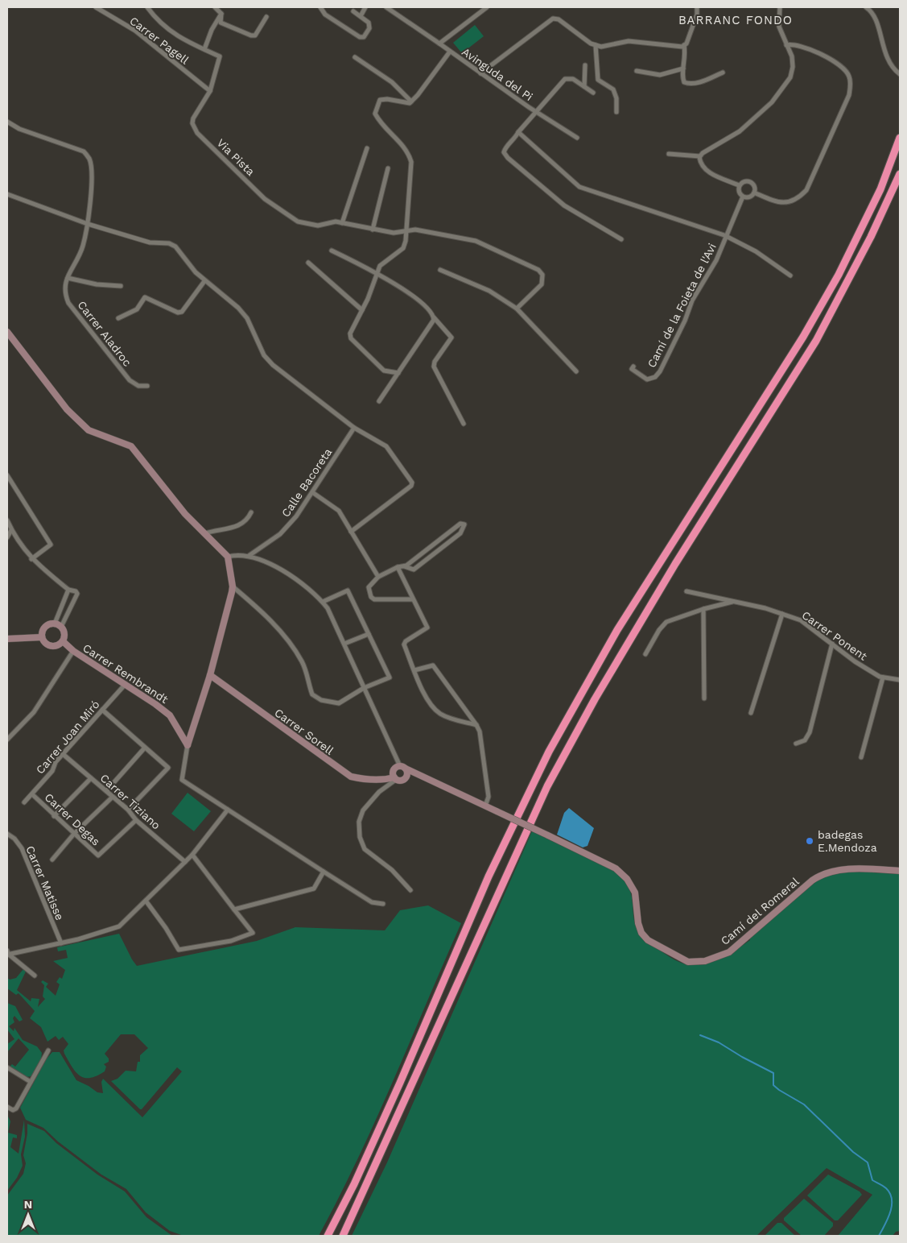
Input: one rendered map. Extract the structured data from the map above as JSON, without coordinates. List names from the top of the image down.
{
  "streets": {
    "street": [
      "Carrer Pagell",
      "Avinguda del Pi",
      "Via Pista",
      "Camí de la Foieta de l'Avi",
      "Carrer Aladroc",
      "Calle Bacoreta",
      "Carrer Ponent",
      "Carrer Rembrandt",
      "Carrer Sorell",
      "Carrer Joan Miró",
      "Carrer Tiziano",
      "Carrer Degas",
      "Carrer Matisse",
      "Camí del Romeral"
    ]
  },
  "crossings": [
    ["Carrer Pagell", "Via Pista"],
    ["Carrer Rembrandt", "Carrer Joan Miró"],
    ["Carrer Sorell", "Camí del Romeral"],
    ["Carrer Joan Miró", "Carrer Tiziano"],
    ["Carrer Joan Miró", "Carrer Degas"],
    ["Carrer Tiziano", "Carrer Degas"]
  ],
  "districts": ["BARRANC FONDO"],
  "places": ["badegas E.Mendoza"],
  "north": "top"
}
